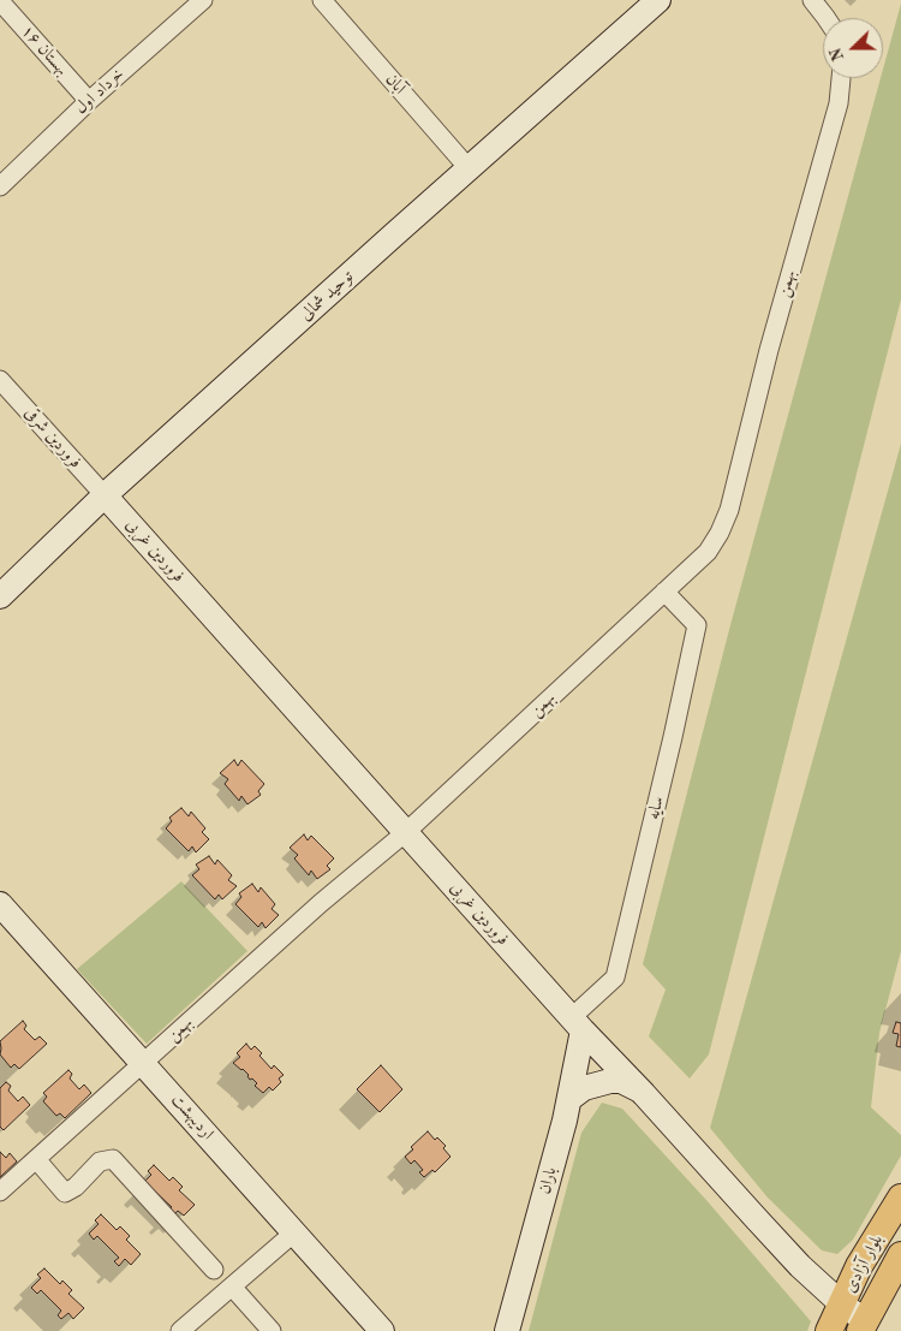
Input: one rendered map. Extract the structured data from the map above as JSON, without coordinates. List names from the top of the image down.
{
  "streets": {
    "main road": ["بلوار آزادی"],
    "street": [
      "بهستان ۱۶",
      "آبان",
      "خرداد اول",
      "بهمن",
      "توحید شمالی",
      "فروردین شرقی",
      "فروردین غربی",
      "سایه",
      "اردیبهشت",
      "باران"
    ]
  },
  "crossings": [
    ["بهستان ۱۶", "خرداد اول"],
    ["آبان", "توحید شمالی"],
    ["بهمن", "فروردین غربی"],
    ["بهمن", "سایه"],
    ["بهمن", "اردیبهشت"],
    ["توحید شمالی", "فروردین شرقی"],
    ["توحید شمالی", "فروردین غربی"],
    ["فروردین شرقی", "فروردین غربی"],
    ["فروردین غربی", "سایه"],
    ["فروردین غربی", "باران"],
    ["فروردین غربی", "بلوار آزادی"],
    ["سایه", "باران"]
  ],
  "north": "left"
}
